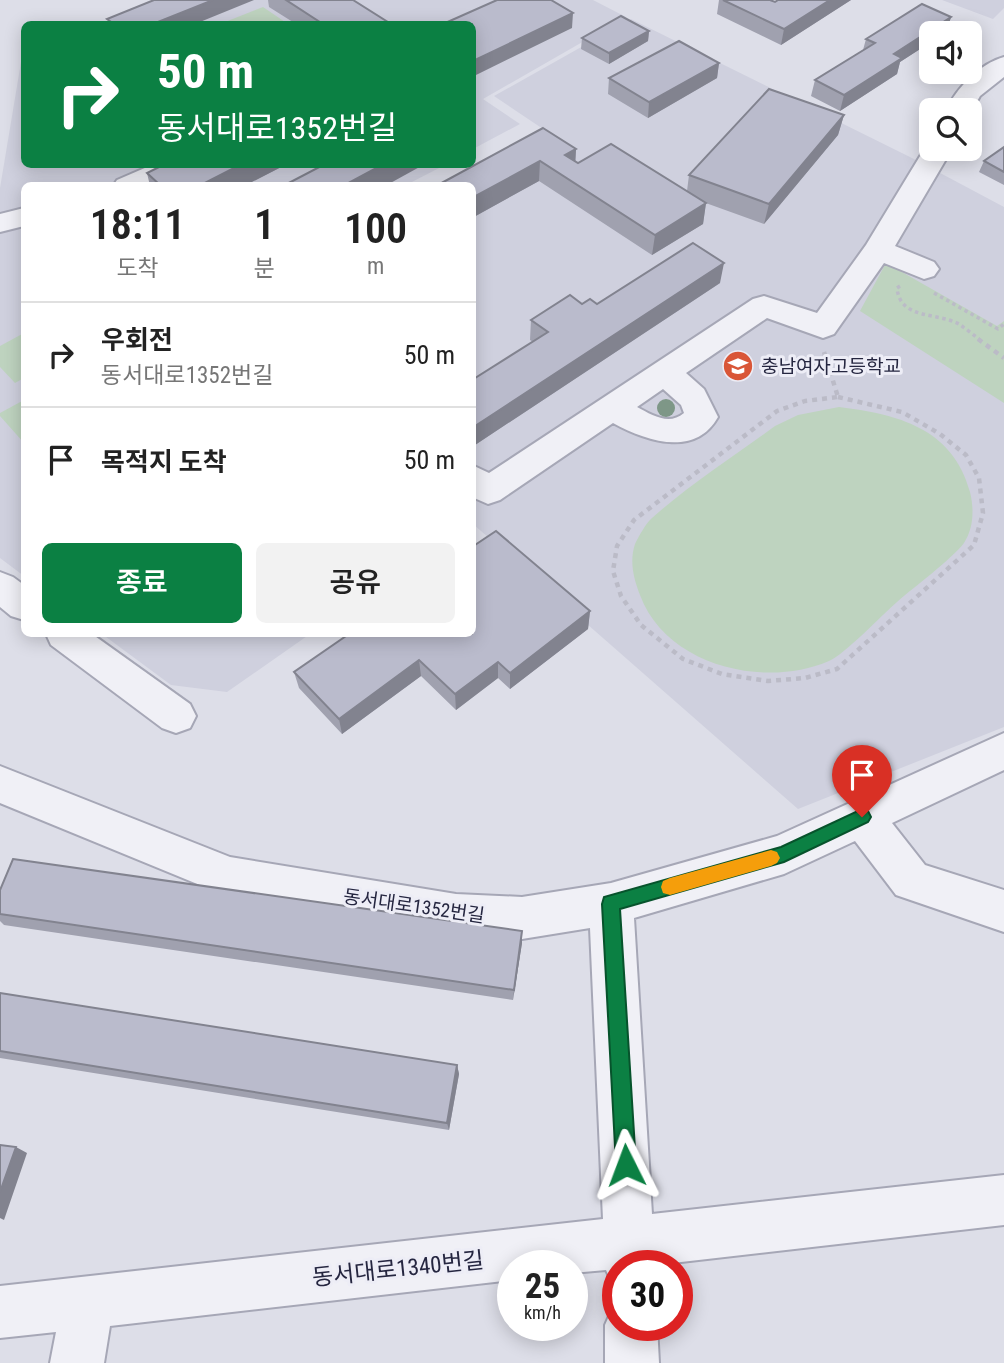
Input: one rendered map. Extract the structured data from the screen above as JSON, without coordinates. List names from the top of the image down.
{
  "streets": {
    "street": ["동서대로1352번길", "동서대로1340번길"]
  },
  "places": {
    "school or university": ["충남여자고등학교"]
  },
  "page": {
    "turn": ["50 m", "동서대로1352번길"],
    "eta": [
      "18:11",
      "도착",
      "1",
      "분",
      "100",
      "m"
    ],
    "list": [
      {
        "name": "우회전",
        "note": "동서대로1352번길",
        "value": "50 m"
      },
      {
        "name": "목적지 도착",
        "value": "50 m"
      }
    ],
    "buttons": ["종료", "공유"],
    "speed": "25 km/h",
    "limit": "30"
  }
}
